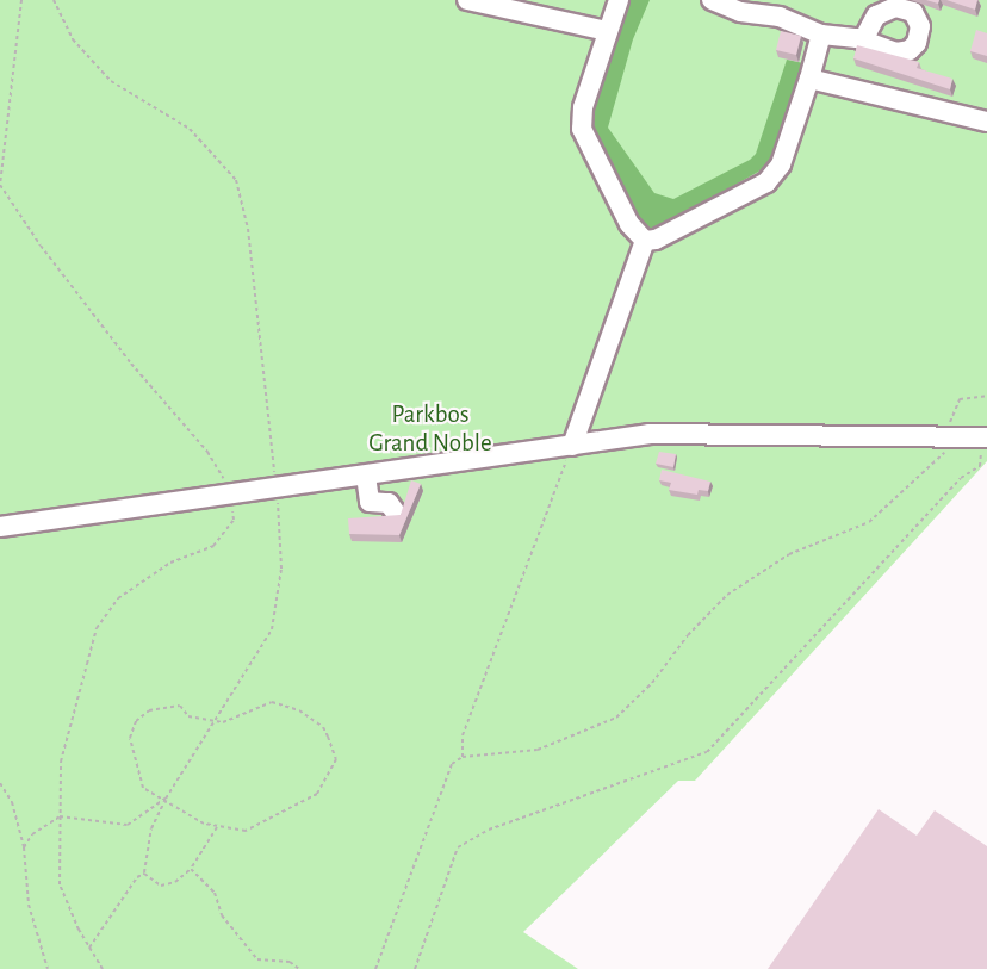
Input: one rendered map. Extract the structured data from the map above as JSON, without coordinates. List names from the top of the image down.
{
  "parks": ["Parkbos Grand Noble"]
}
